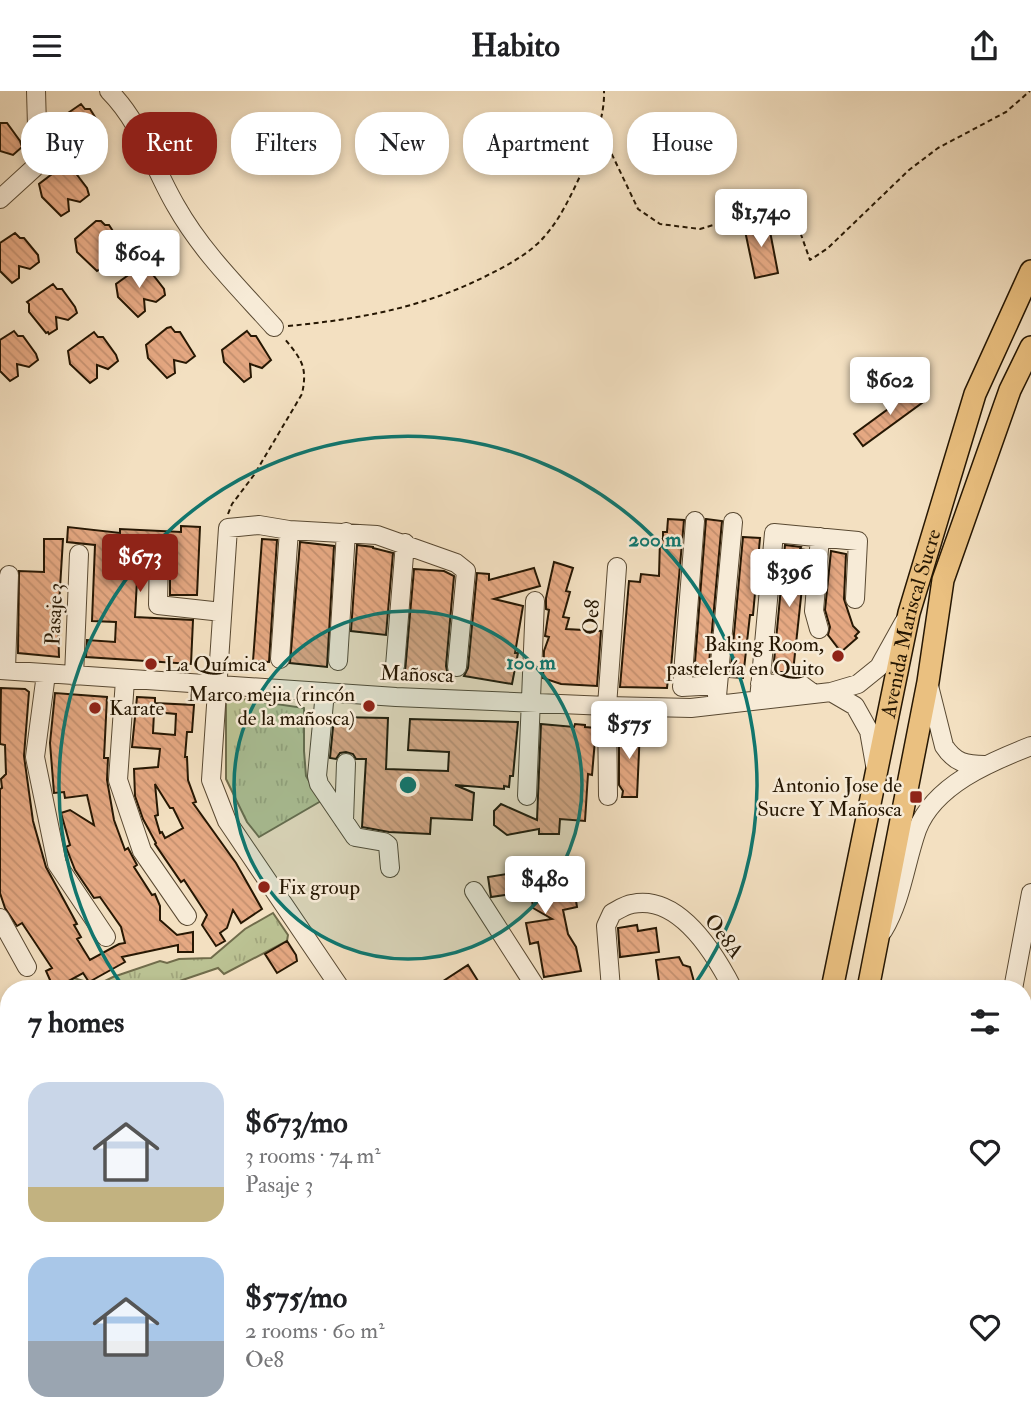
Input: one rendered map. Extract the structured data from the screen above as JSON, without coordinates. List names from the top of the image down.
{
  "streets": {
    "main road": ["Avenida Mariscal Sucre"],
    "street": [
      "Pasaje 3",
      "Oe8",
      "Mañosca",
      "Oe8A"
    ]
  },
  "crossings": [
    ["Pasaje 3", "Mañosca"],
    ["Oe8", "Mañosca"],
    ["Avenida Mariscal Sucre", "Mañosca"]
  ],
  "places": {
    "other": [
      "Baking Room, pastelería en Quito",
      "La Química",
      "Marco mejia (rincón de la mañosca)",
      "Karate",
      "Fix group"
    ],
    "transit": ["Antonio Jose de Sucre Y Mañosca"]
  },
  "page": {
    "header": "Habito",
    "chip": [
      "Buy",
      "Rent",
      "Filters",
      "New",
      "Apartment",
      "House"
    ],
    "price": [
      "$1,740",
      "$604",
      "$602",
      "$673",
      "$396",
      "$575",
      "$480"
    ],
    "heading": "7 homes",
    "list": [
      {
        "name": "$673/mo",
        "note": "3 rooms · 74 m² · Pasaje 3"
      },
      {
        "name": "$575/mo",
        "note": "2 rooms · 60 m² · Oe8"
      }
    ]
  },
  "rings": ["200 m", "100 m"]
}
